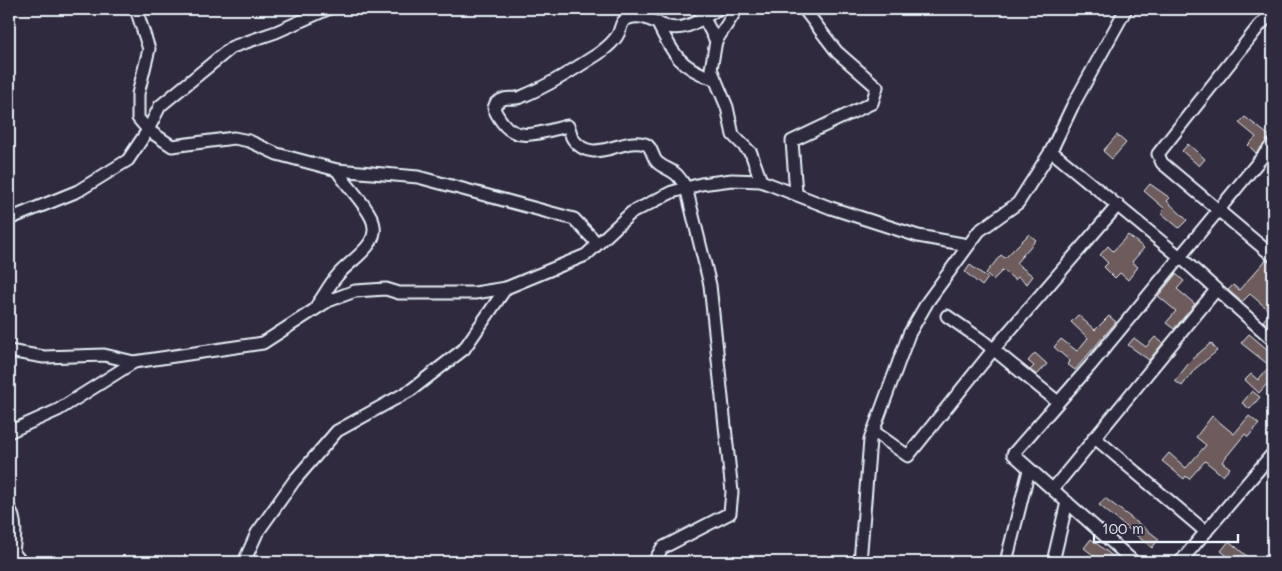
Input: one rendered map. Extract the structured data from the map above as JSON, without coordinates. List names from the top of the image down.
{
  "scale_bar": "100 m"
}
